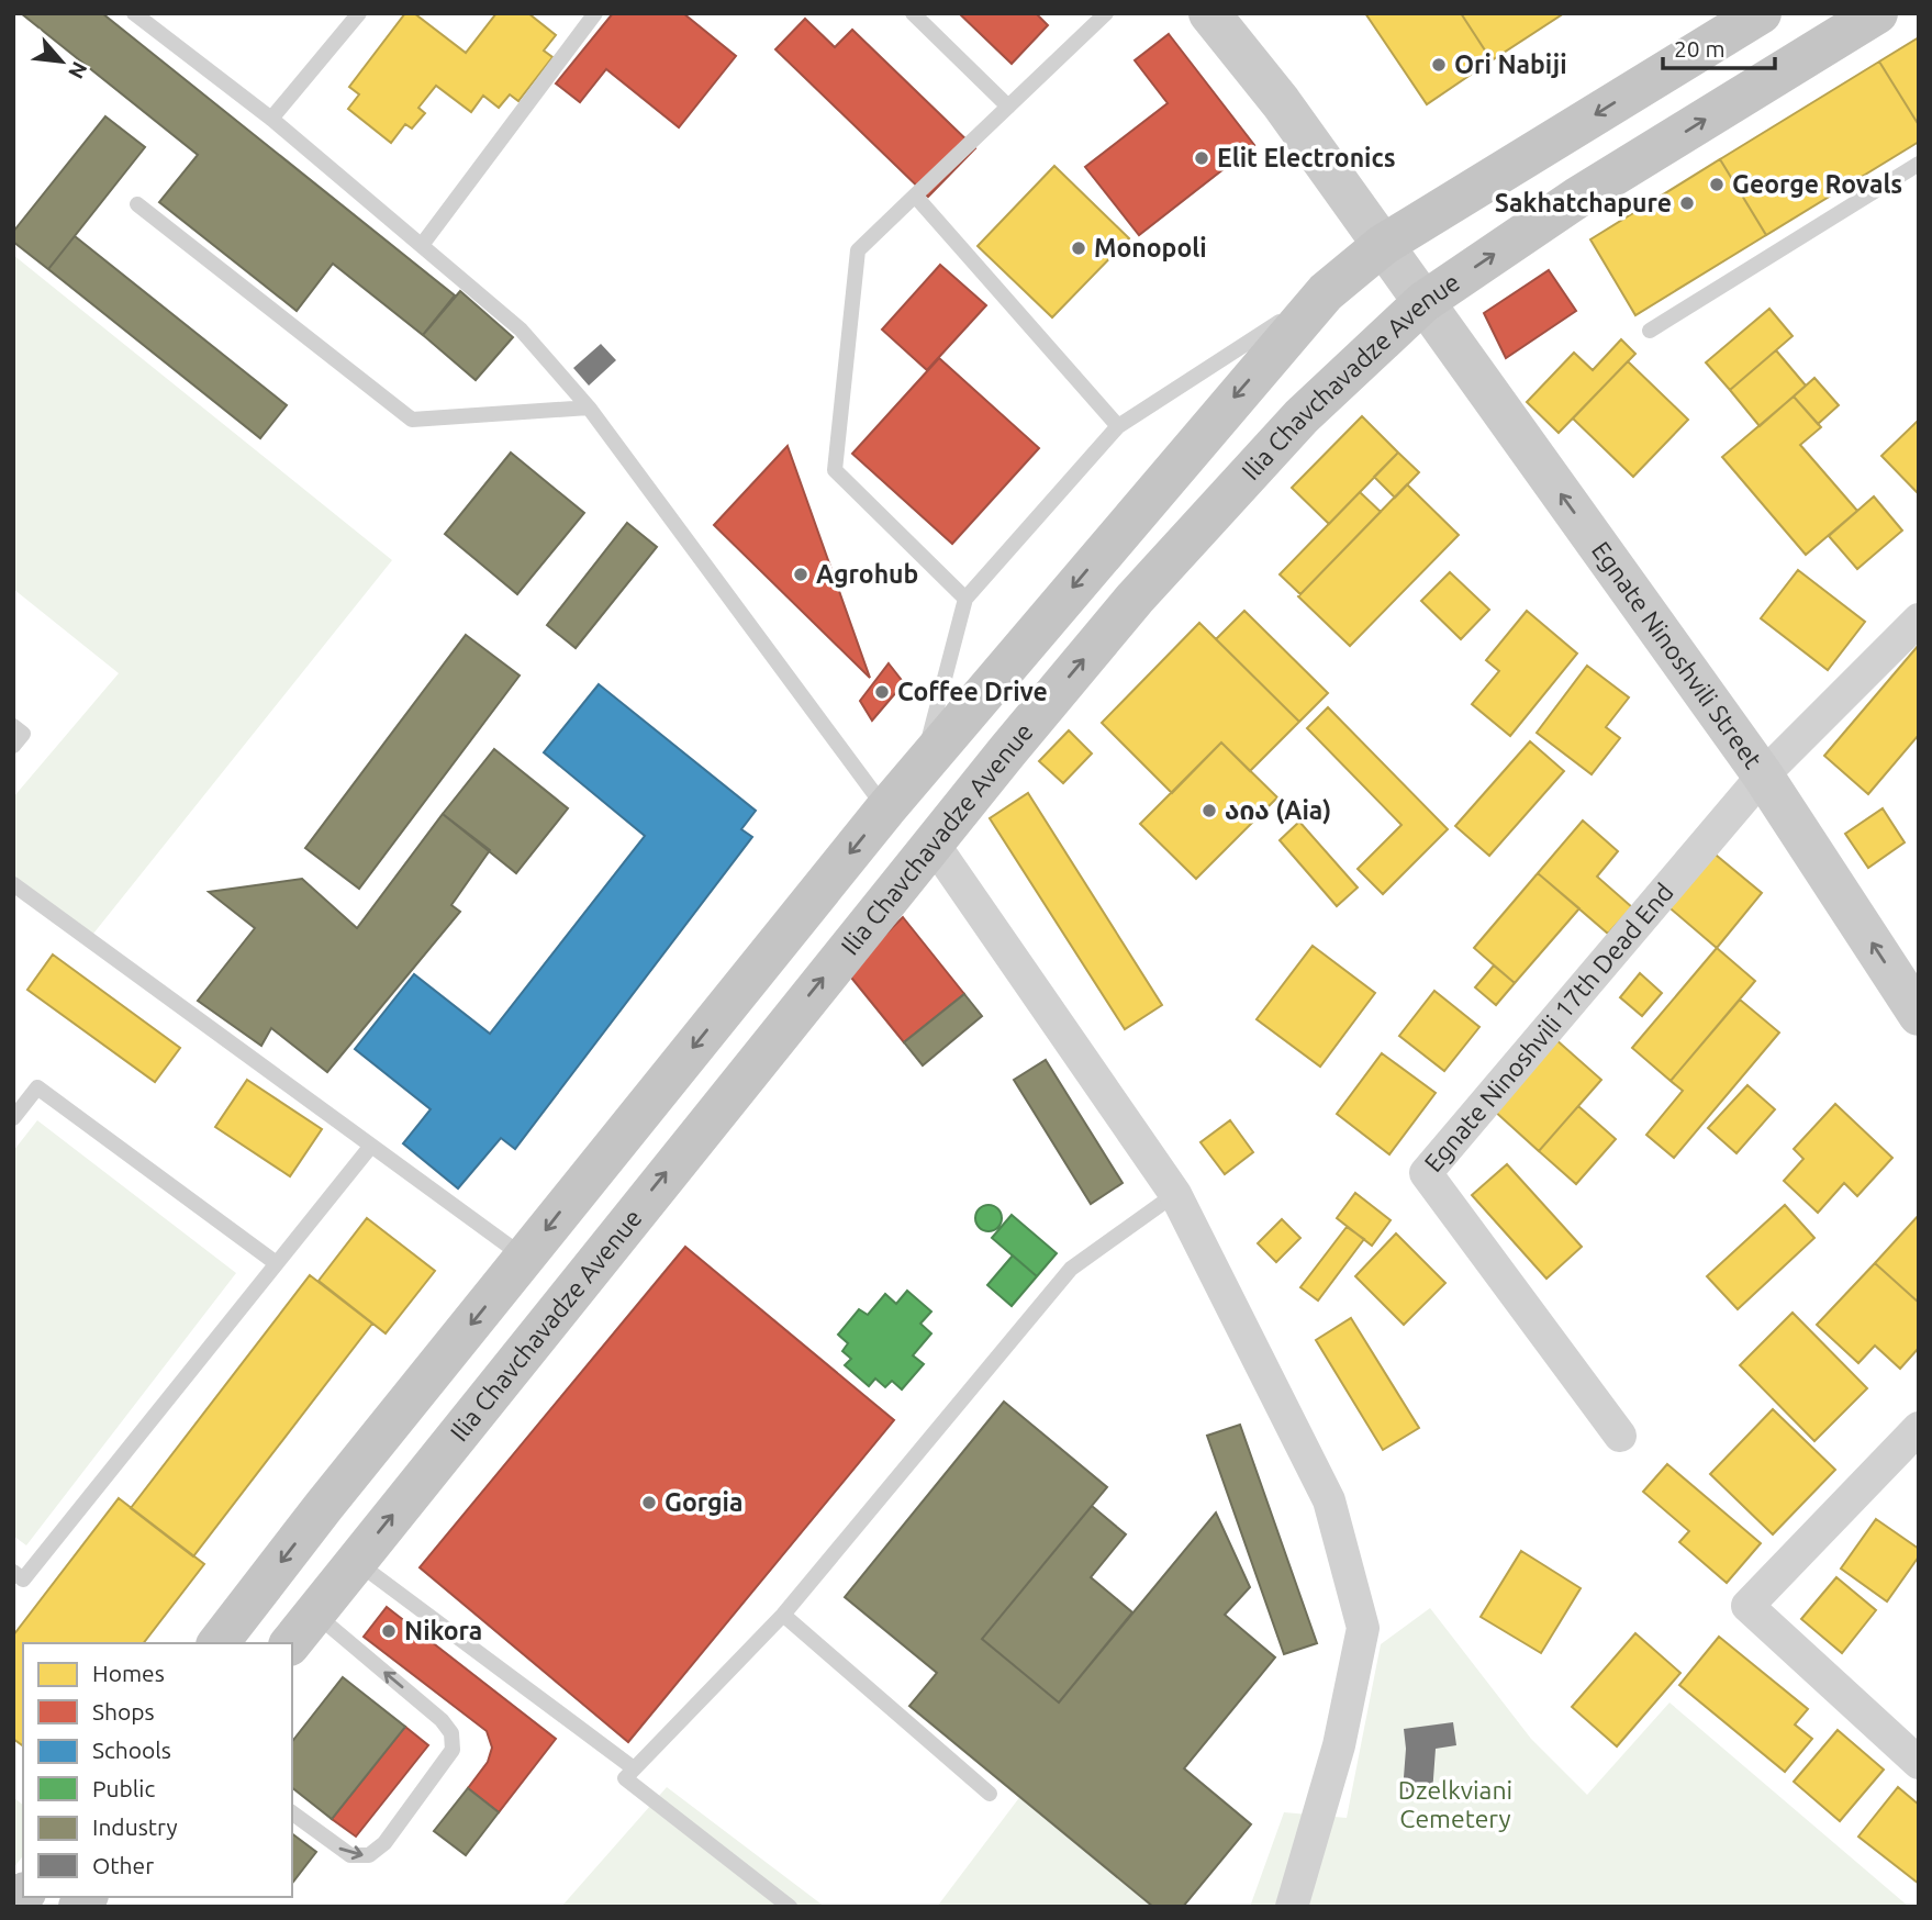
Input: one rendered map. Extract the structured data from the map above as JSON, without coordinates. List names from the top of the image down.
{
  "streets": {
    "main road": ["Ilia Chavchavadze Avenue", "Egnate Ninoshvili Street"],
    "street": ["Egnate Ninoshvili 17th Dead End"]
  },
  "crossings": [
    ["Ilia Chavchavadze Avenue", "Egnate Ninoshvili Street"],
    ["Egnate Ninoshvili Street", "Egnate Ninoshvili 17th Dead End"]
  ],
  "one_way": ["Egnate Ninoshvili Street"],
  "parks": ["Dzelkviani Cemetery"],
  "places": [
    "Ori Nabiji",
    "Elit Electronics",
    "George Rovals",
    "Sakhatchapure",
    "Monopoli",
    "Agrohub",
    "Coffee Drive",
    "აია (Aia)",
    "Gorgia",
    "Nikora"
  ],
  "legend": [
    "Homes",
    "Shops",
    "Schools",
    "Public",
    "Industry",
    "Other"
  ],
  "scale_bar": "20 m",
  "north": "bottom right"
}
